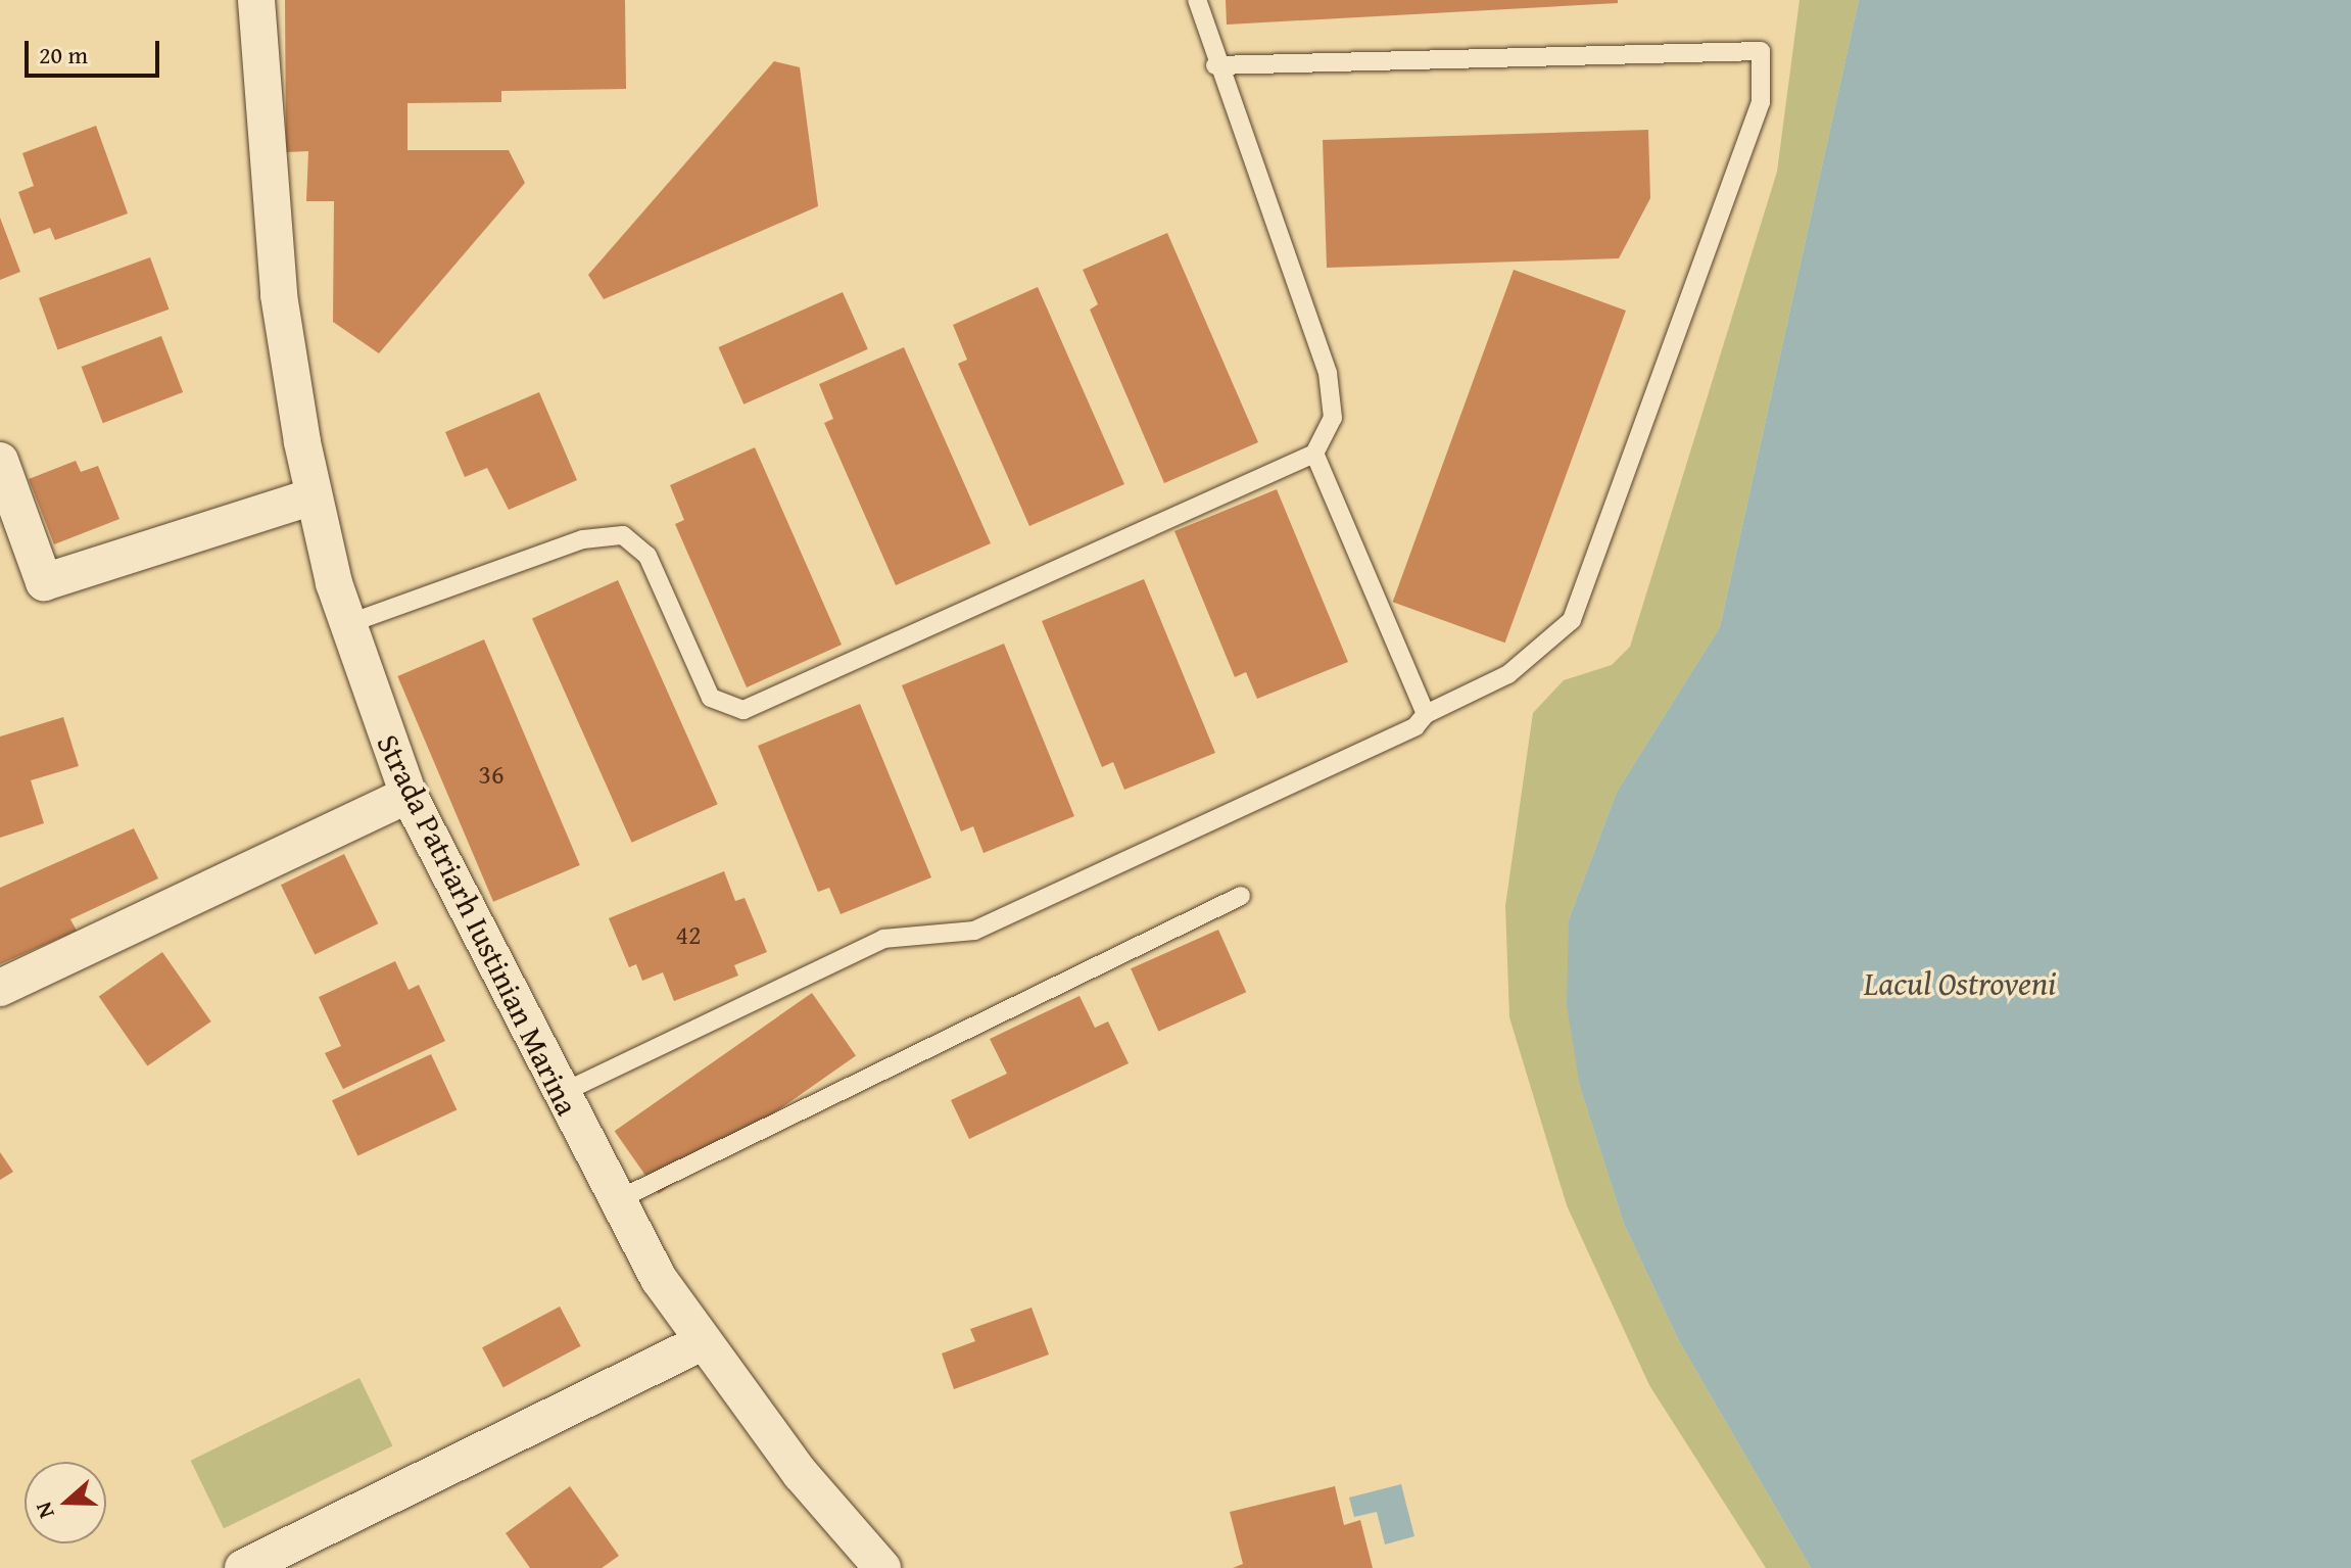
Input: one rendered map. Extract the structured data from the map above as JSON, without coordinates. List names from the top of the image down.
{
  "streets": {
    "street": ["Strada Patriarh Iustinian Marina"]
  },
  "water": ["Lacul Ostroveni"],
  "house_numbers": ["36", "42"],
  "scale_bar": "20 m",
  "north": "left"
}
